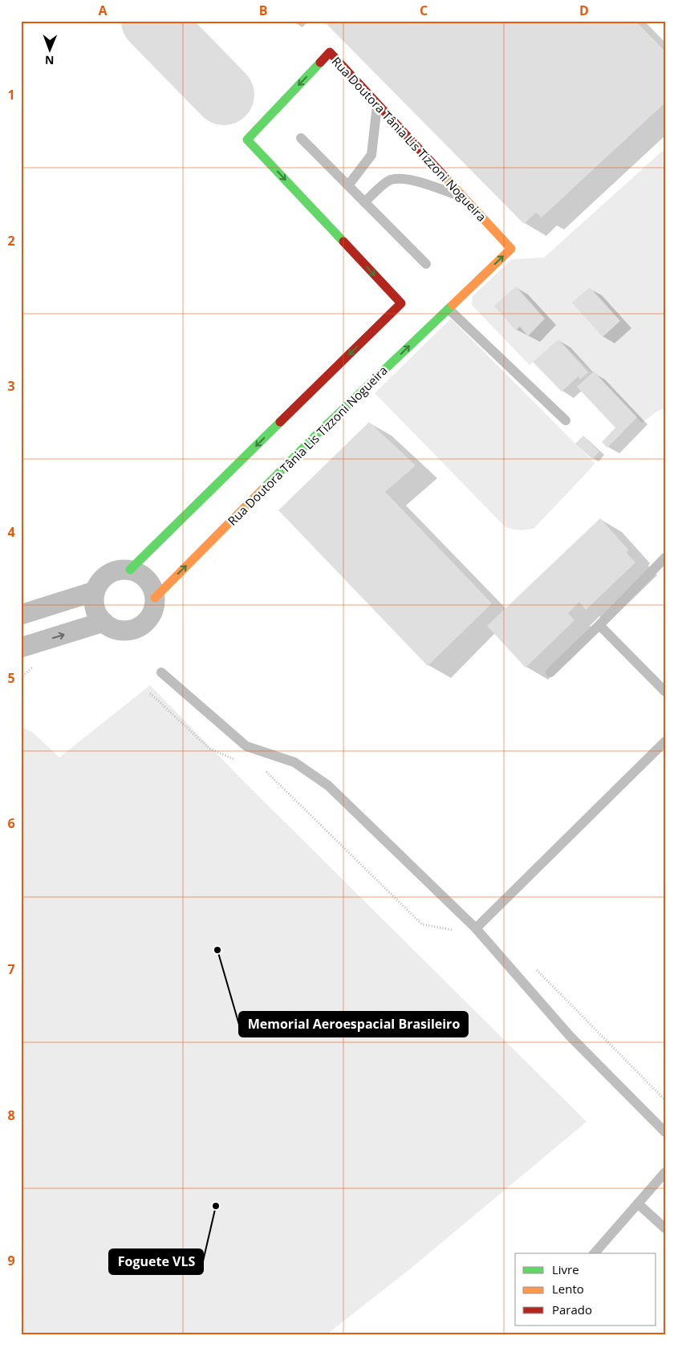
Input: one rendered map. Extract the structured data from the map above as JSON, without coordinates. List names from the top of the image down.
{
  "streets": {
    "street": ["Rua Doutora Tânia Lis Tizzoni Nogueira"]
  },
  "places": ["Memorial Aeroespacial Brasileiro", "Foguete VLS"],
  "legend": ["Livre", "Lento", "Parado"],
  "north": "bottom",
  "grid": {
    "columns": [
      "A",
      "B",
      "C",
      "D"
    ],
    "rows": [
      "1",
      "2",
      "3",
      "4",
      "5",
      "6",
      "7",
      "8",
      "9"
    ]
  }
}
